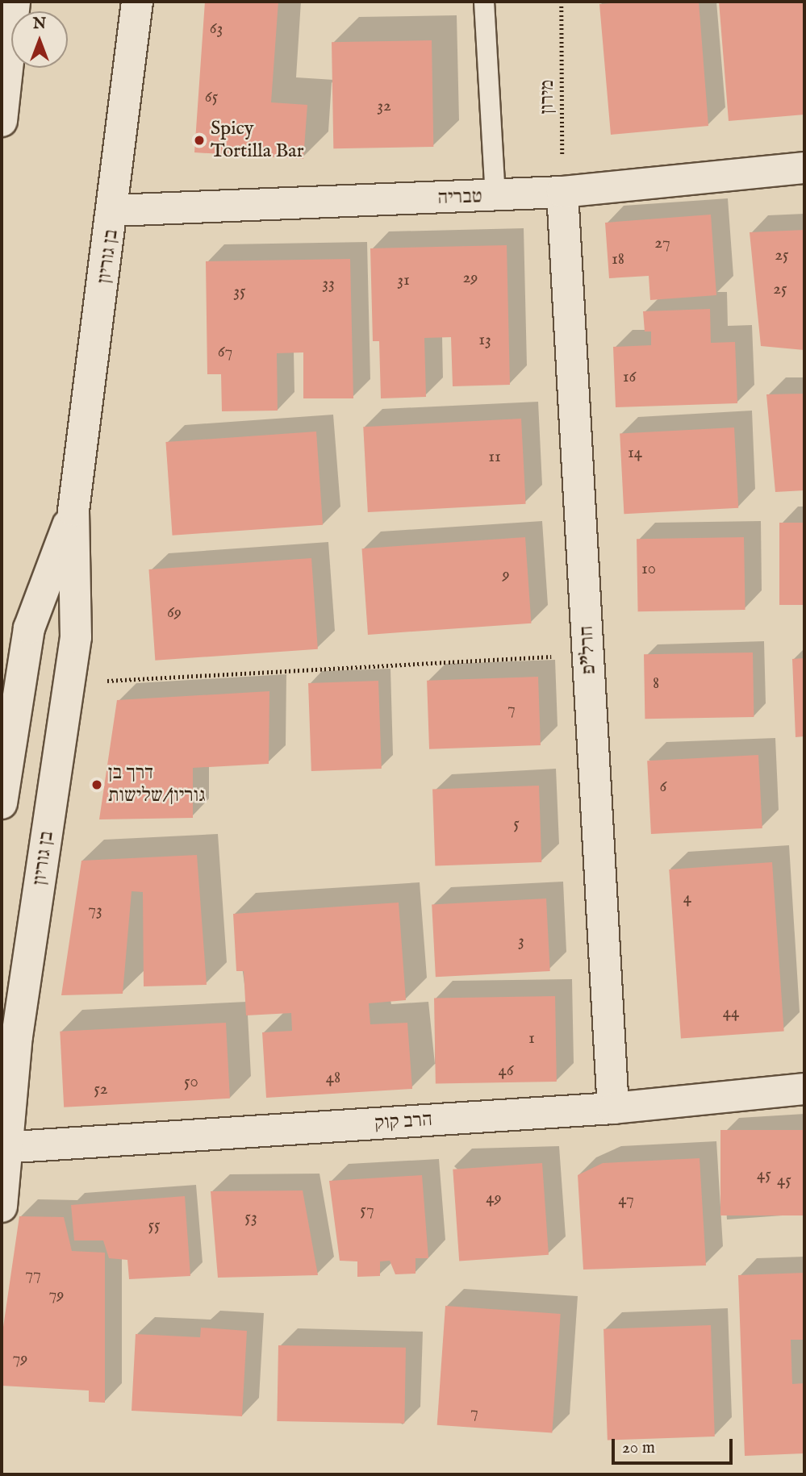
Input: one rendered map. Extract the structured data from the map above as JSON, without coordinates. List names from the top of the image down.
{
  "streets": {
    "street": [
      "טבריה",
      "בן גוריון",
      "חרל\"פ",
      "הרב קוק"
    ],
    "path": ["מירון"]
  },
  "crossings": [
    ["מירון", "טבריה"],
    ["מירון", "חרל\"פ"],
    ["טבריה", "בן גוריון"],
    ["טבריה", "חרל\"פ"],
    ["בן גוריון", "הרב קוק"],
    ["חרל\"פ", "הרב קוק"]
  ],
  "places": ["Spicy Tortilla Bar", "דרך בן גוריון/שלישות"],
  "house_numbers": [
    "63",
    "65",
    "32",
    "27",
    "25",
    "18",
    "29",
    "31",
    "33",
    "25",
    "35",
    "13",
    "67",
    "16",
    "14",
    "11",
    "10",
    "9",
    "69",
    "8",
    "7",
    "6",
    "5",
    "4",
    "73",
    "3",
    "44",
    "1",
    "46",
    "48",
    "50",
    "52",
    "45",
    "45",
    "49",
    "47",
    "57",
    "53",
    "55",
    "77",
    "79",
    "79",
    "7"
  ],
  "scale_bar": "20 m",
  "north": "top"
}
